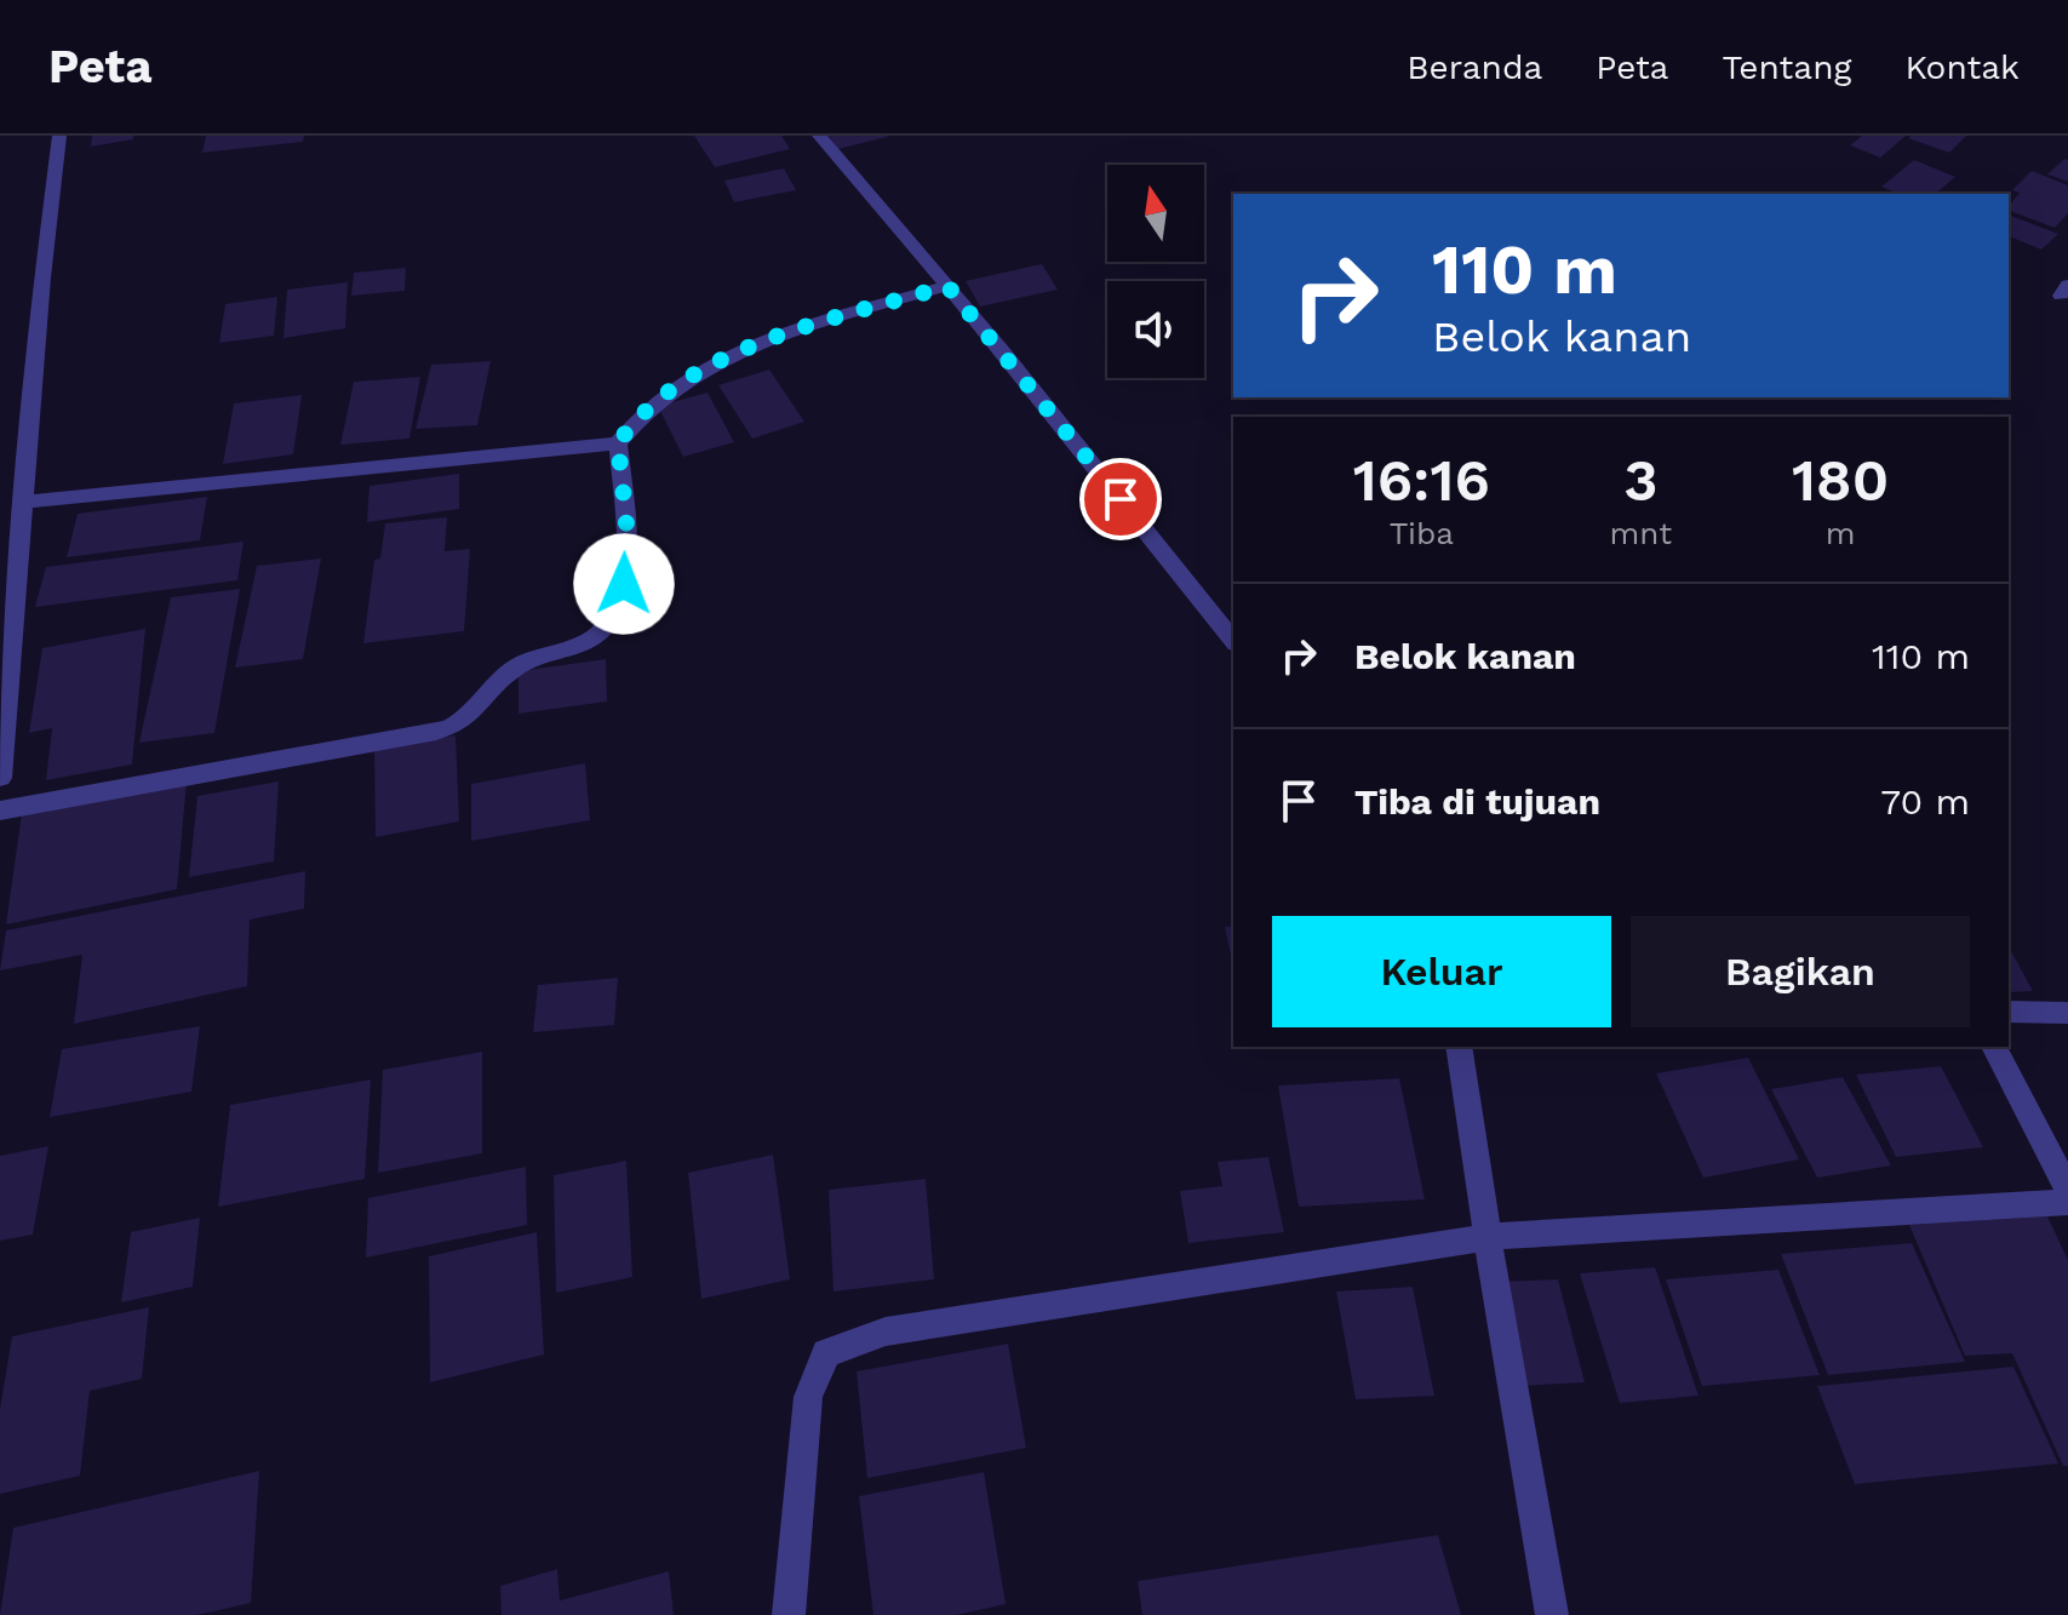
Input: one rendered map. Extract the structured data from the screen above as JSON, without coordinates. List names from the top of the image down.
{
  "north": "top",
  "page": {
    "header": "Peta",
    "nav": [
      "Beranda",
      "Peta",
      "Tentang",
      "Kontak"
    ],
    "turn": ["110 m", "Belok kanan"],
    "eta": [
      "16:16",
      "Tiba",
      "3",
      "mnt",
      "180",
      "m"
    ],
    "list": [
      {
        "name": "Belok kanan",
        "value": "110 m"
      },
      {
        "name": "Tiba di tujuan",
        "value": "70 m"
      }
    ],
    "buttons": ["Keluar", "Bagikan"]
  }
}
